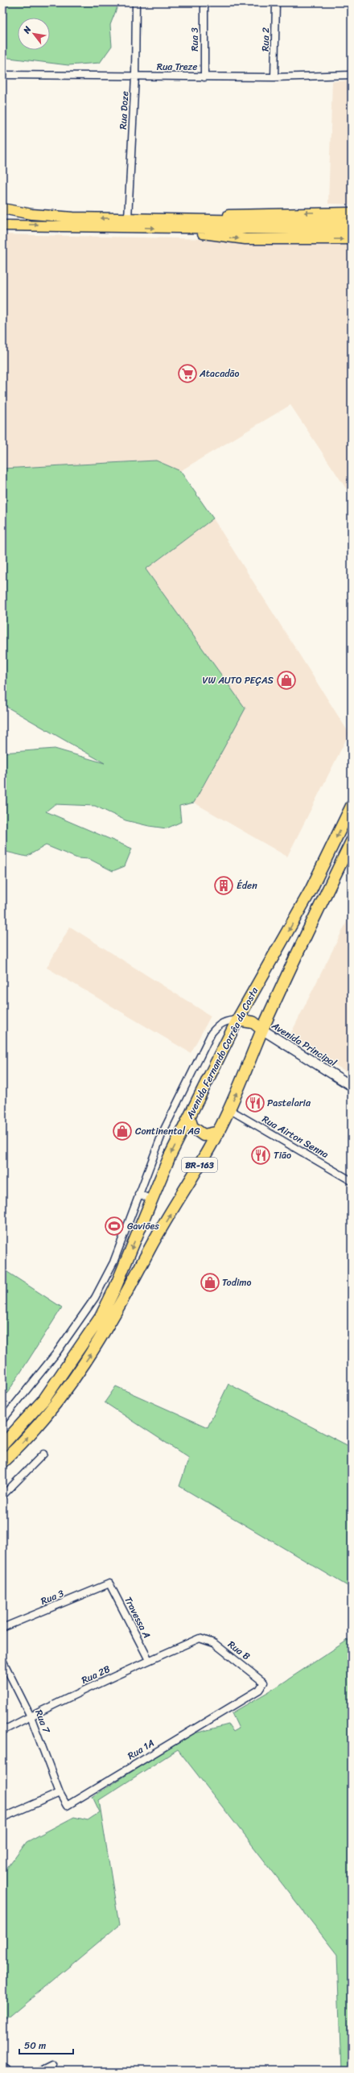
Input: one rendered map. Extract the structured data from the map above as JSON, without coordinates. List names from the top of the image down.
{
  "streets": {
    "highway": ["Avenida Fernando Corrêa da Costa", "BR-163"],
    "street": [
      "Rua 3",
      "Rua 2",
      "Rua Treze",
      "Rua Doze",
      "Avenida Principal",
      "Rua Airton Senna",
      "Travessa A",
      "Rua B",
      "Rua 2B",
      "Rua 7",
      "Rua 1A"
    ]
  },
  "crossings": [
    ["Rua 3", "Rua Treze"],
    ["Rua 3", "Travessa A"],
    ["Rua 2", "Rua Treze"],
    ["Rua Treze", "Rua Doze"],
    ["Avenida Principal", "BR-163"],
    ["Rua Airton Senna", "BR-163"],
    ["Travessa A", "Rua 2B"],
    ["Rua B", "Rua 2B"],
    ["Rua B", "Rua 1A"],
    ["Rua 2B", "Rua 7"],
    ["Rua 7", "Rua 1A"]
  ],
  "places": {
    "supermarket": ["Atacadão"],
    "shop": ["VW AUTO PEÇAS", "Continental AG", "Todimo"],
    "building": ["Éden"],
    "restaurant": ["Pastelaria", "Tião"],
    "sports": ["Gaviões"]
  },
  "scale_bar": "50 m",
  "north": "top left"
}
